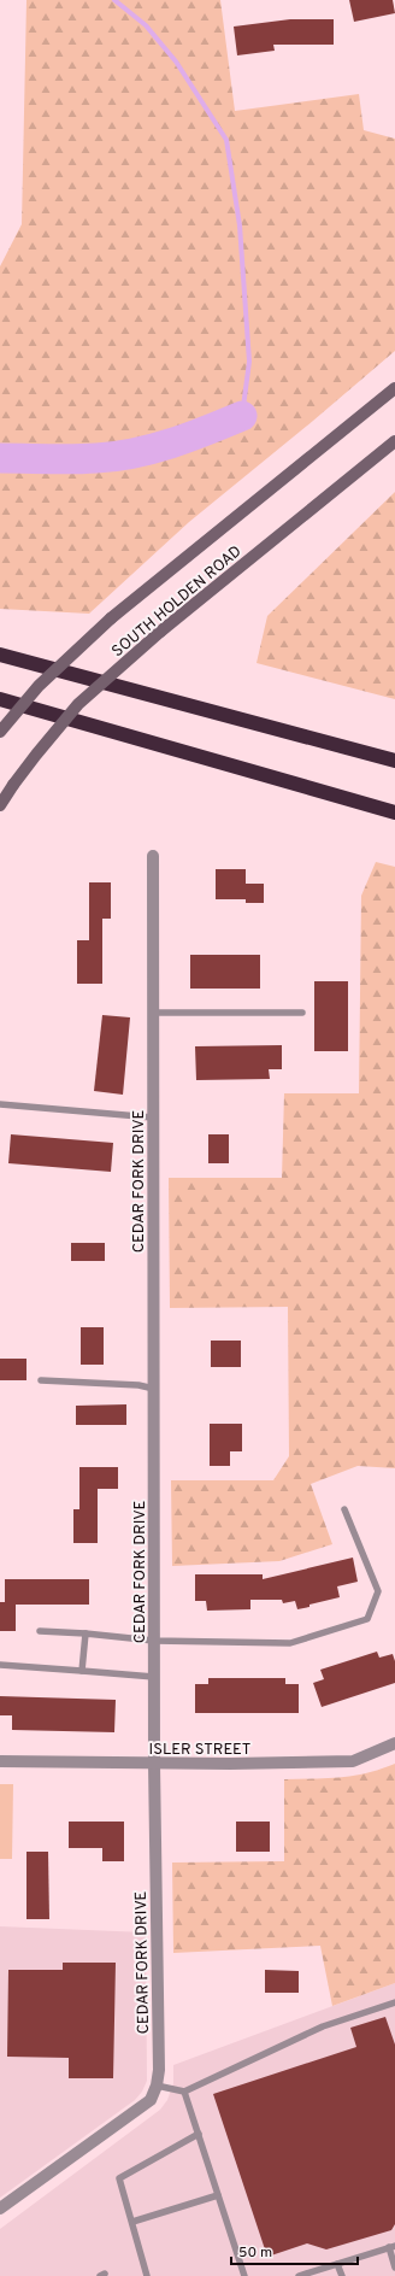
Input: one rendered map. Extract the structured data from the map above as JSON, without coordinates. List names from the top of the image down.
{
  "streets": {
    "main road": ["SOUTH HOLDEN ROAD"],
    "street": ["CEDAR FORK DRIVE", "ISLER STREET"]
  },
  "crossings": [
    ["CEDAR FORK DRIVE", "ISLER STREET"]
  ],
  "scale_bar": "50 m"
}
